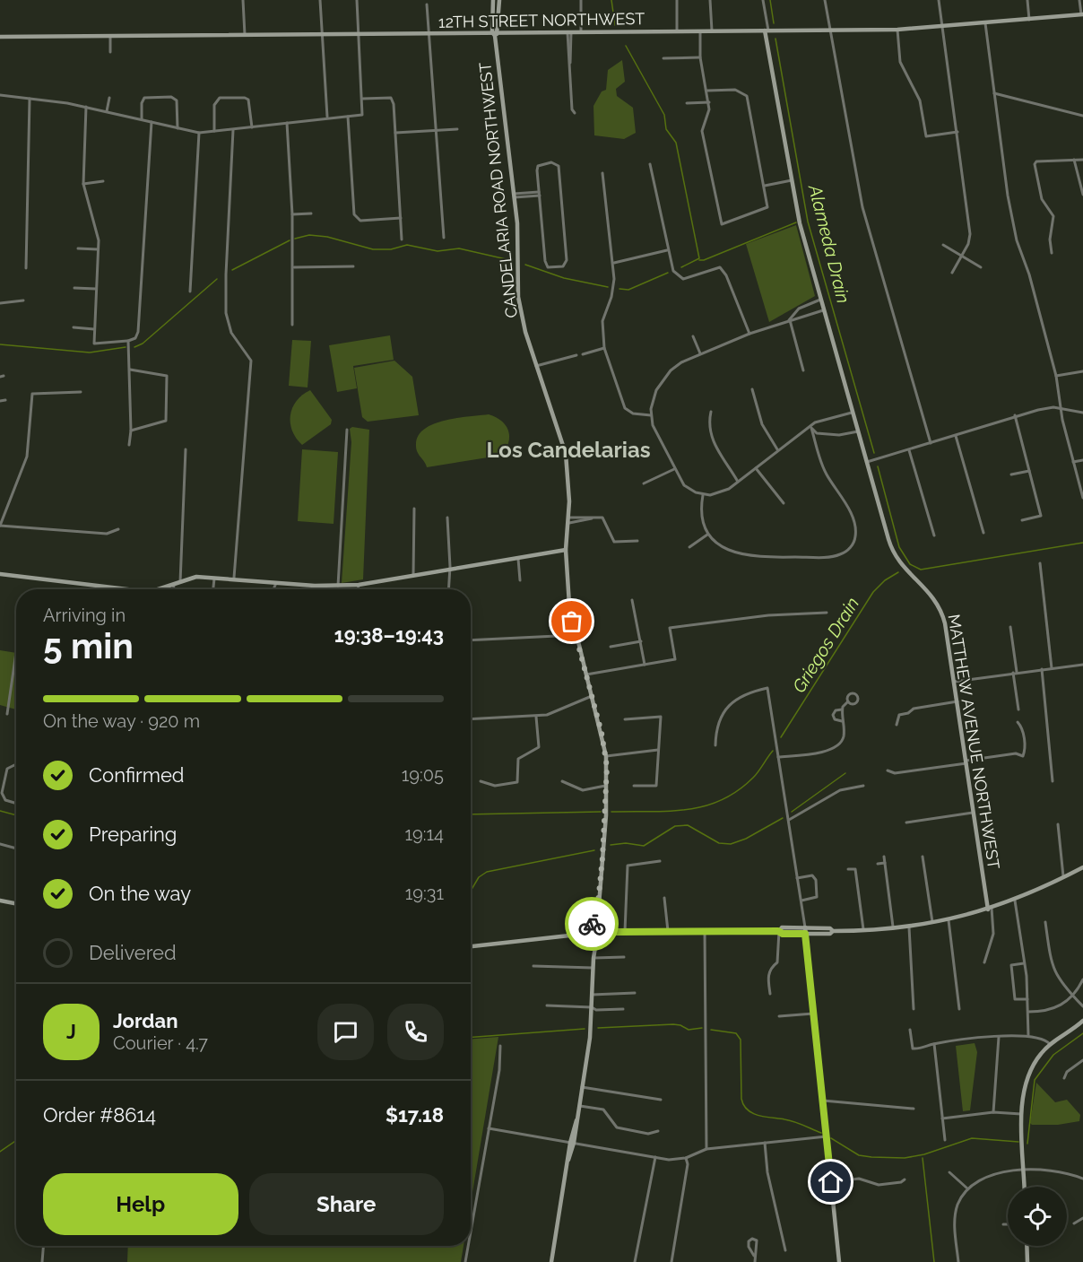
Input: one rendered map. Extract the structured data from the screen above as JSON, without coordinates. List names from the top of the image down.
{
  "streets": {
    "street": ["12TH STREET NORTHWEST", "CANDELARIA ROAD NORTHWEST", "MATTHEW AVENUE NORTHWEST"]
  },
  "crossings": [
    ["12TH STREET NORTHWEST", "CANDELARIA ROAD NORTHWEST"],
    ["12TH STREET NORTHWEST", "MATTHEW AVENUE NORTHWEST"]
  ],
  "districts": ["Los Candelarias"],
  "water": ["Alameda Drain", "Griegos Drain"],
  "page": {
    "heading": ["5 min", "Arriving in", "19:38–19:43"],
    "panel": [
      "Jordan",
      "Courier · 4.7",
      "Order #8614",
      "$17.18"
    ],
    "bar": "On the way · 920 m",
    "list": [
      ["Confirmed", "19:05"],
      ["Preparing", "19:14"],
      ["On the way", "19:31"],
      "Delivered"
    ],
    "round": "J",
    "buttons": ["Help", "Share"]
  }
}
